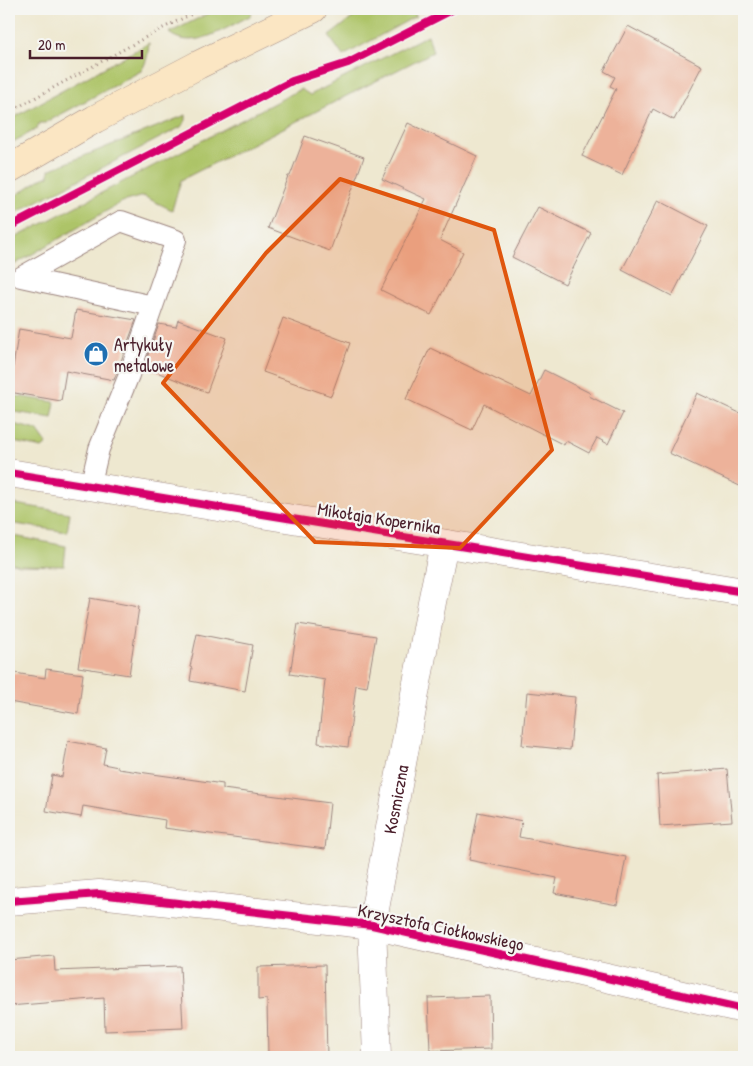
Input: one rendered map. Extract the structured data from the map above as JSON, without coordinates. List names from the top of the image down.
{
  "streets": {
    "street": ["Mikołaja Kopernika", "Kosmiczna", "Krzysztofa Ciołkowskiego"]
  },
  "crossings": [
    ["Mikołaja Kopernika", "Kosmiczna"],
    ["Kosmiczna", "Krzysztofa Ciołkowskiego"]
  ],
  "places": {
    "shop": ["Artykuły metalowe"]
  },
  "scale_bar": "20 m"
}
